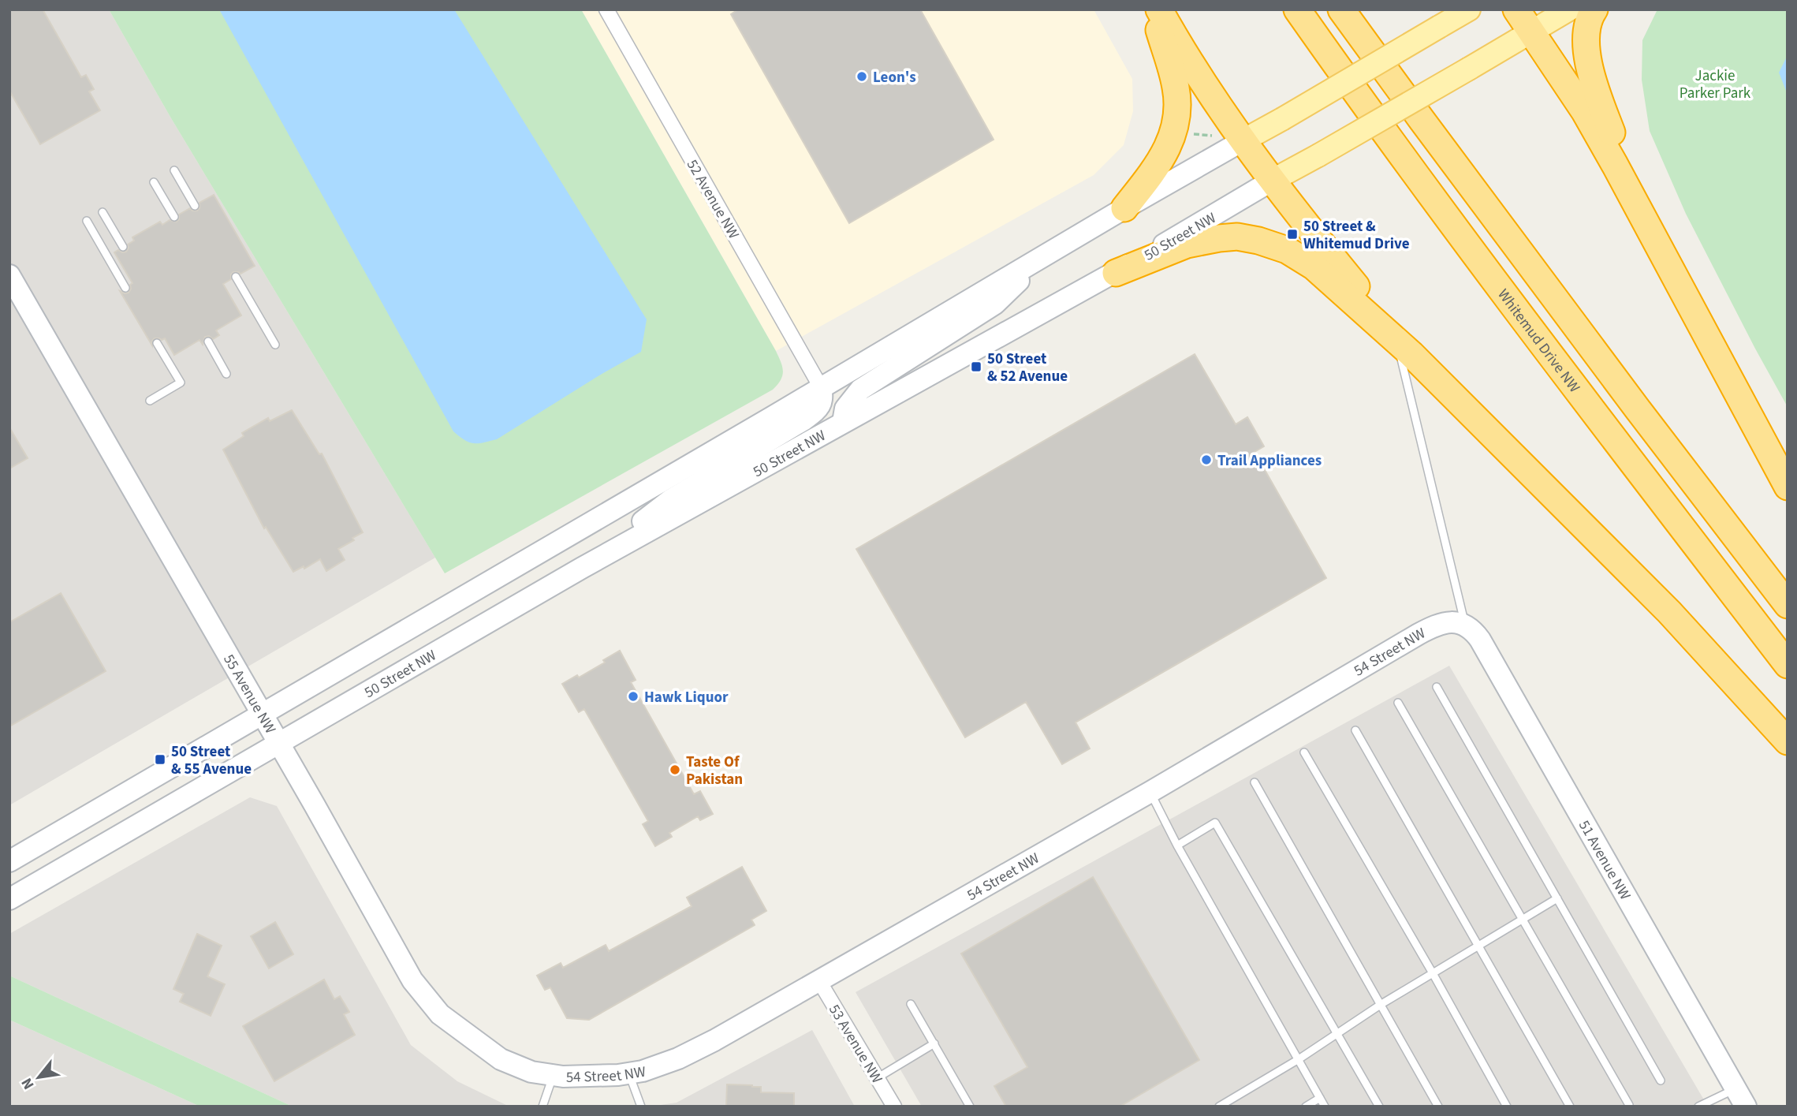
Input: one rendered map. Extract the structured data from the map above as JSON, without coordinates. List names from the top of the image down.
{
  "streets": {
    "highway": ["Whitemud Drive NW"],
    "main road": [
      "50 Street NW",
      "54 Street NW",
      "55 Avenue NW",
      "51 Avenue NW"
    ],
    "street": ["52 Avenue NW", "53 Avenue NW"]
  },
  "crossings": [
    ["50 Street NW", "55 Avenue NW"],
    ["54 Street NW", "55 Avenue NW"],
    ["54 Street NW", "51 Avenue NW"],
    ["54 Street NW", "53 Avenue NW"]
  ],
  "parks": ["Jackie Parker Park"],
  "places": {
    "other": [
      "Leon's",
      "Trail Appliances",
      "Hawk Liquor",
      "Taste Of Pakistan"
    ],
    "transit": ["50 Street & Whitemud Drive", "50 Street & 52 Avenue", "50 Street & 55 Avenue"]
  },
  "north": "bottom left"
}
